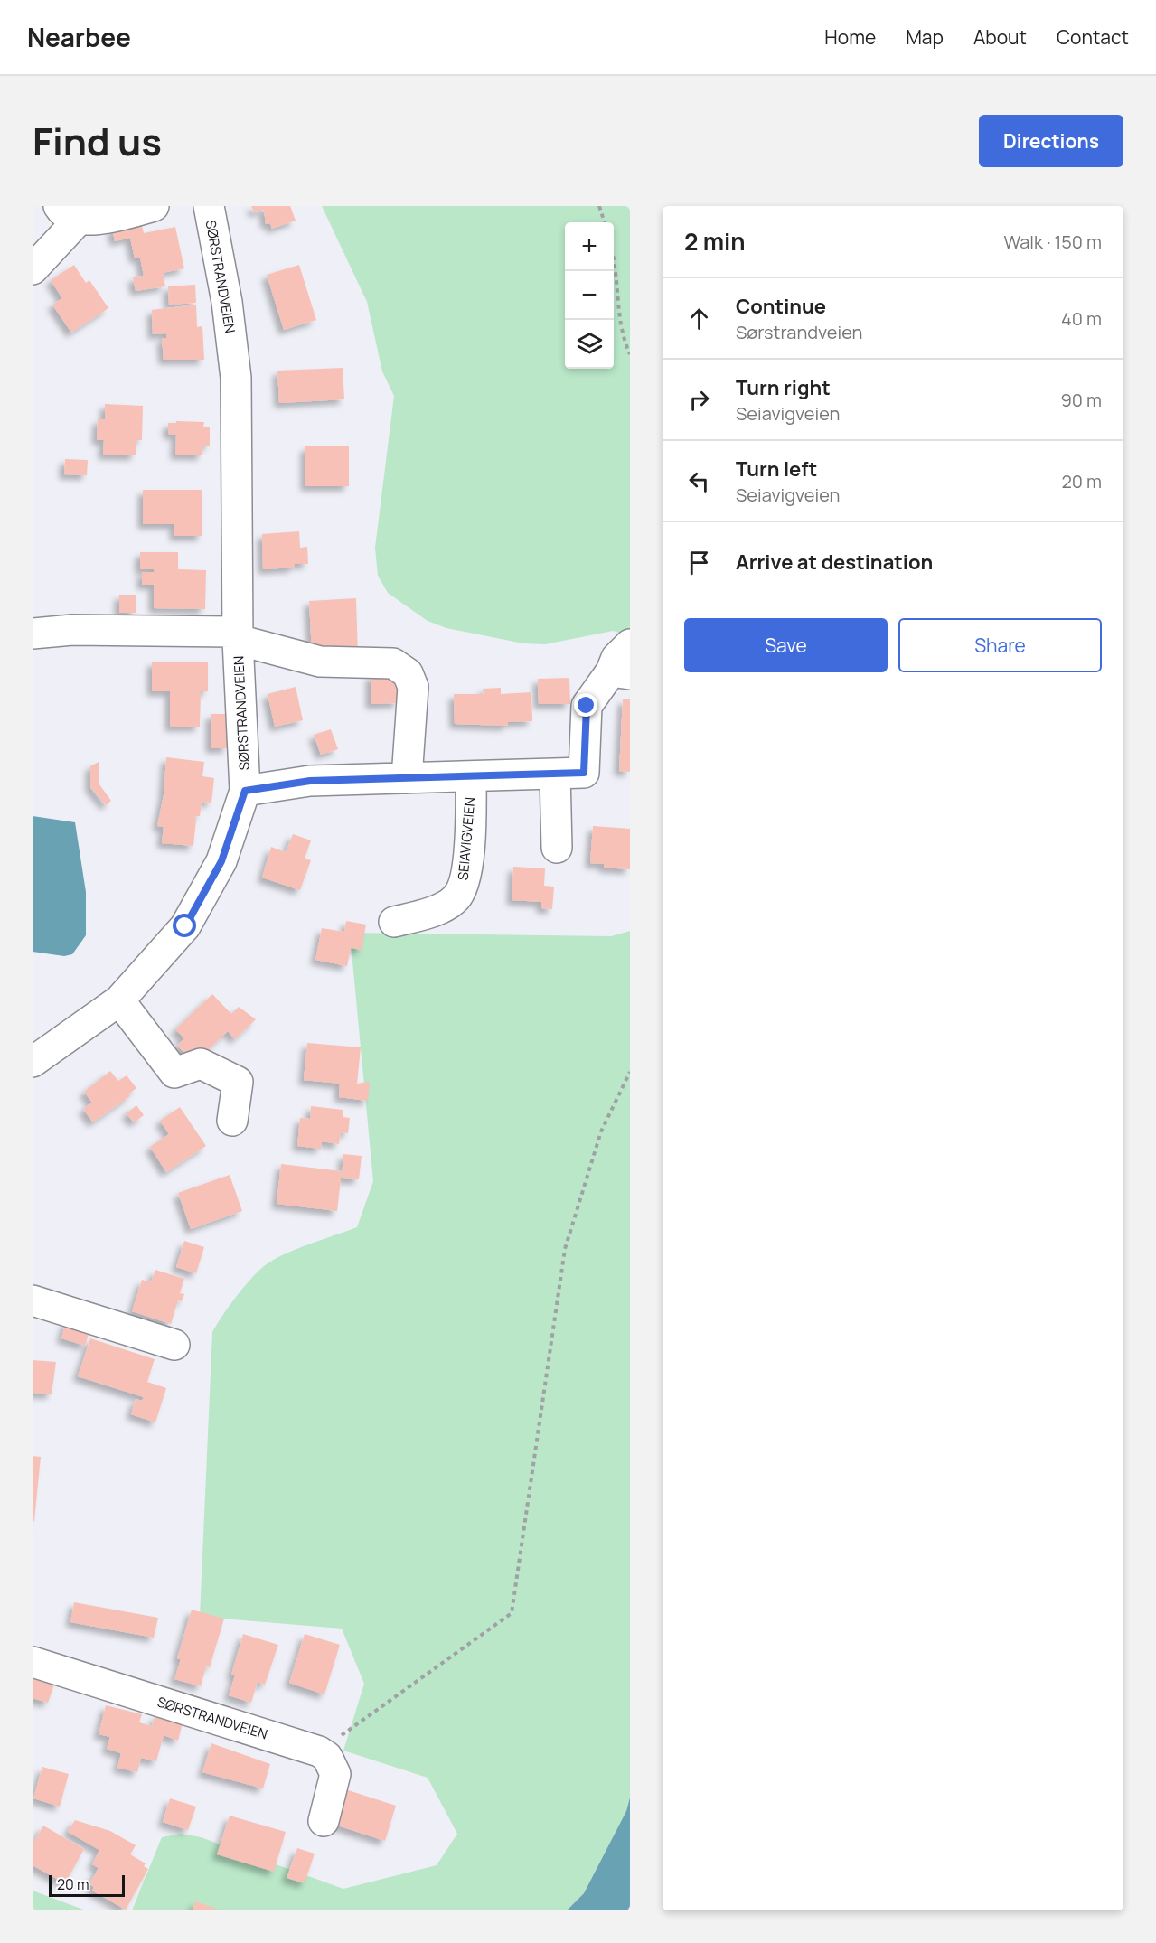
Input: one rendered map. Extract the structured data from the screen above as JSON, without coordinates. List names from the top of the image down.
{
  "streets": {
    "street": ["SØRSTRANDVEIEN", "SEIAVIGVEIEN"]
  },
  "crossings": [
    ["SØRSTRANDVEIEN", "SEIAVIGVEIEN"]
  ],
  "scale_bar": "20 m",
  "page": {
    "header": "Nearbee",
    "nav": [
      "Home",
      "Map",
      "About",
      "Contact"
    ],
    "title": "Find us",
    "buttons": [
      "Directions",
      ["Save", "Share"]
    ],
    "heading": ["2 min", "Walk · 150 m"],
    "map_buttons": ["+", "−"],
    "list": [
      ["Continue", "Sørstrandveien", "40 m"],
      ["Turn right", "Seiavigveien", "90 m"],
      ["Turn left", "Seiavigveien", "20 m"],
      "Arrive at destination"
    ],
    "scale": "20 m"
  }
}
